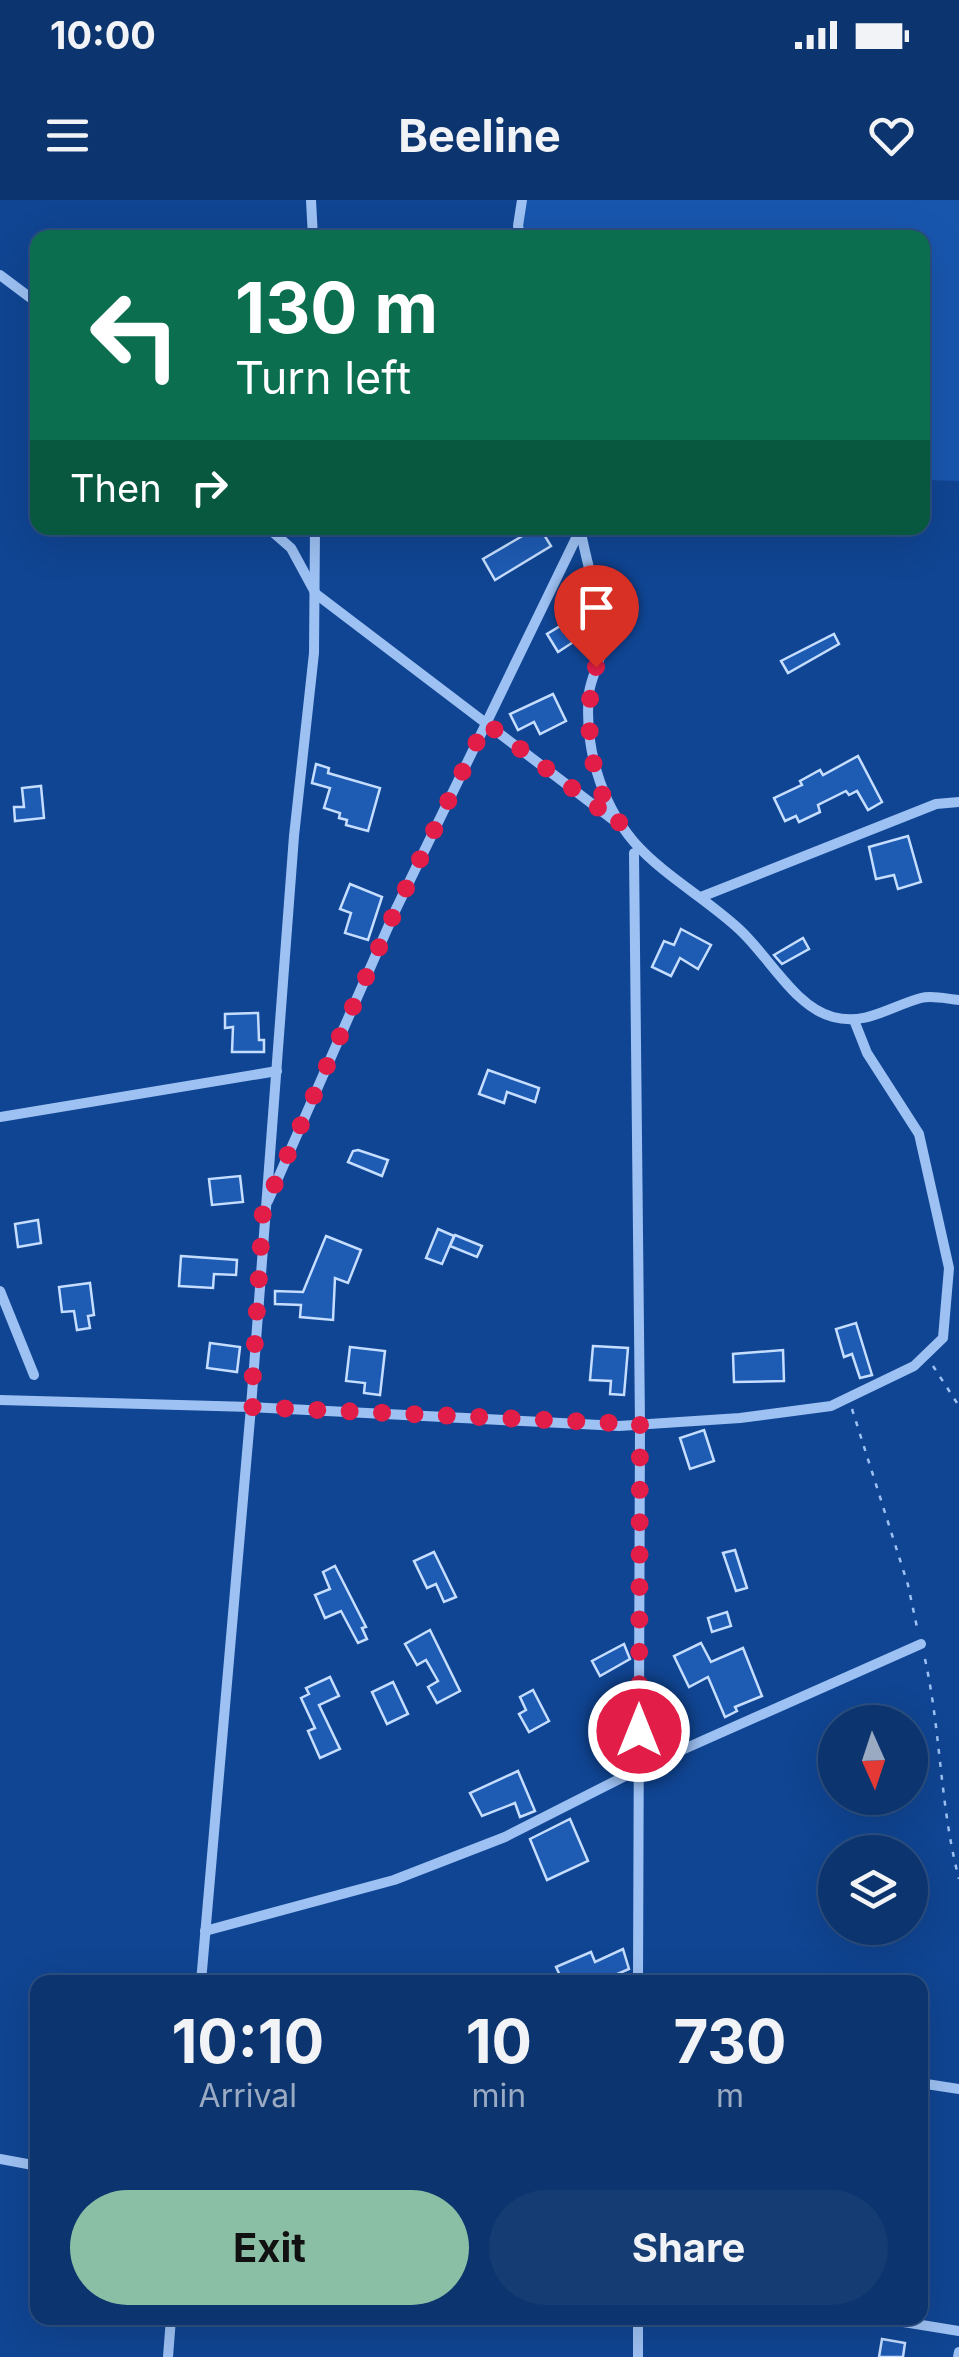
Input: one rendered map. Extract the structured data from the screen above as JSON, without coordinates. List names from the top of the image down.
{
  "north": "bottom",
  "page": {
    "status": "10:00",
    "header": "Beeline",
    "turn": ["130 m", "Turn left"],
    "then": "Then",
    "eta": [
      "10:10",
      "Arrival",
      "10",
      "min",
      "730",
      "m"
    ],
    "buttons": ["Exit", "Share"]
  }
}
